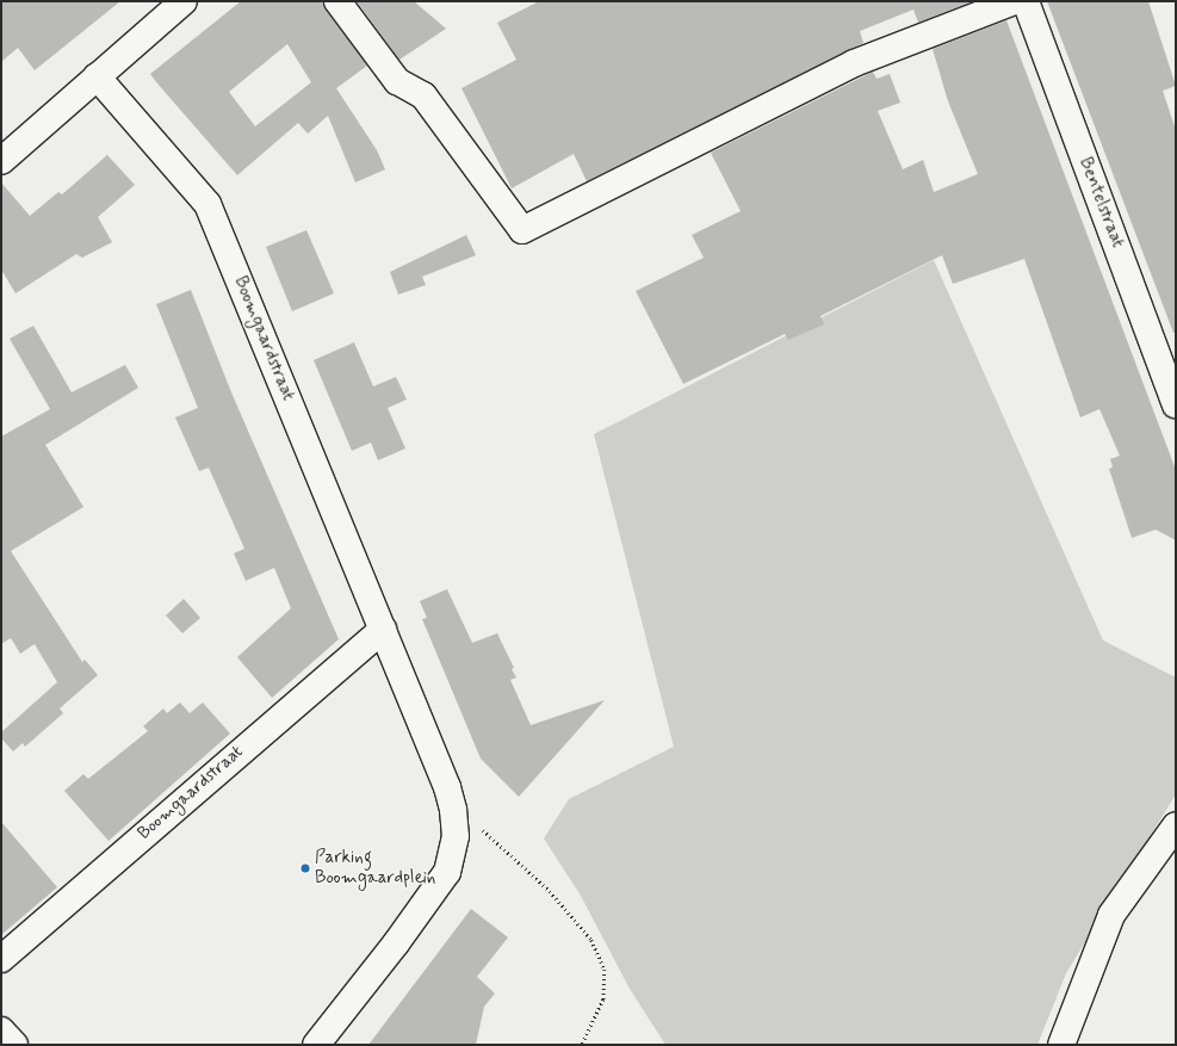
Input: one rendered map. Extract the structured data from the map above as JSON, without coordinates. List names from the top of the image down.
{
  "streets": {
    "street": ["Bentelstraat", "Boomgaardstraat"]
  },
  "places": ["Parking Boomgaardplein"]
}
